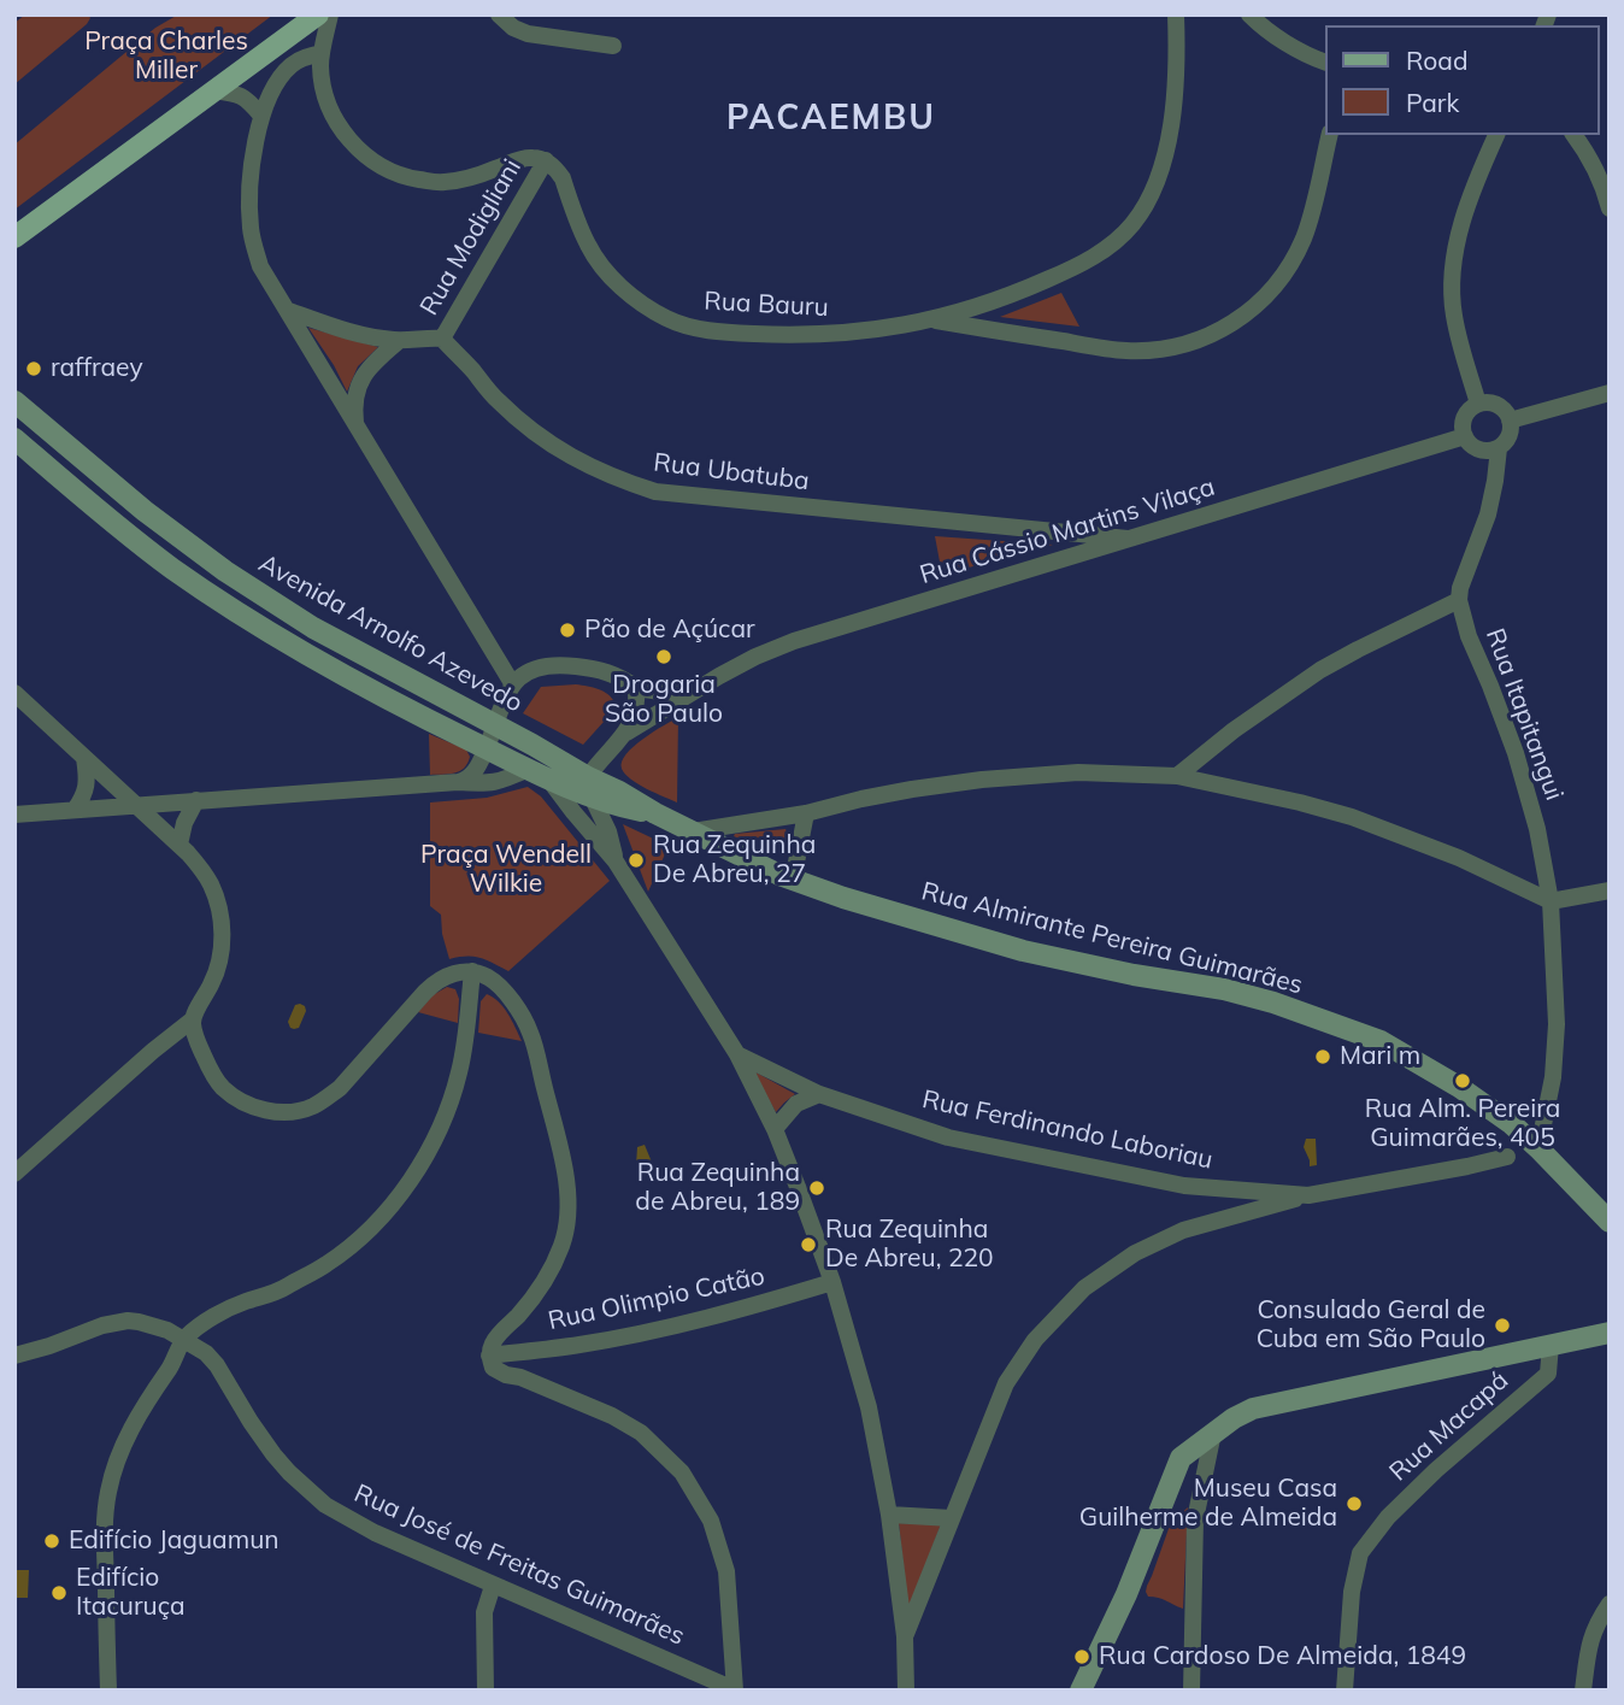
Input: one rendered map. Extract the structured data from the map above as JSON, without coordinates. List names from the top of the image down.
{
  "streets": {
    "main road": ["Avenida Arnolfo Azevedo", "Rua Almirante Pereira Guimarães"],
    "street": [
      "Rua Modigliani",
      "Rua Bauru",
      "Rua Ubatuba",
      "Rua Cássio Martins Vilaça",
      "Rua Itapitangui",
      "Rua Ferdinando Laboriau",
      "Rua Olimpio Catão",
      "Rua Macapá",
      "Rua José de Freitas Guimarães"
    ]
  },
  "crossings": [
    ["Rua Modigliani", "Rua Bauru"],
    ["Rua Modigliani", "Rua Ubatuba"],
    ["Rua Ubatuba", "Rua Cássio Martins Vilaça"],
    ["Rua Cássio Martins Vilaça", "Avenida Arnolfo Azevedo"],
    ["Rua Cássio Martins Vilaça", "Rua Almirante Pereira Guimarães"],
    ["Avenida Arnolfo Azevedo", "Rua Almirante Pereira Guimarães"],
    ["Rua Itapitangui", "Rua Almirante Pereira Guimarães"]
  ],
  "districts": ["PACAEMBU"],
  "parks": ["Praça Charles Miller", "Praça Wendell Wilkie"],
  "places": [
    "raffraey",
    "Pão de Açúcar",
    "Drogaria São Paulo",
    "Rua Zequinha De Abreu, 27",
    "Mari m",
    "Rua Alm. Pereira Guimarães, 405",
    "Rua Zequinha de Abreu, 189",
    "Rua Zequinha De Abreu, 220",
    "Consulado Geral de Cuba em São Paulo",
    "Museu Casa Guilherme de Almeida",
    "Edifício Jaguamun",
    "Edifício Itacuruça",
    "Rua Cardoso De Almeida, 1849"
  ],
  "legend": ["Road", "Park"]
}
